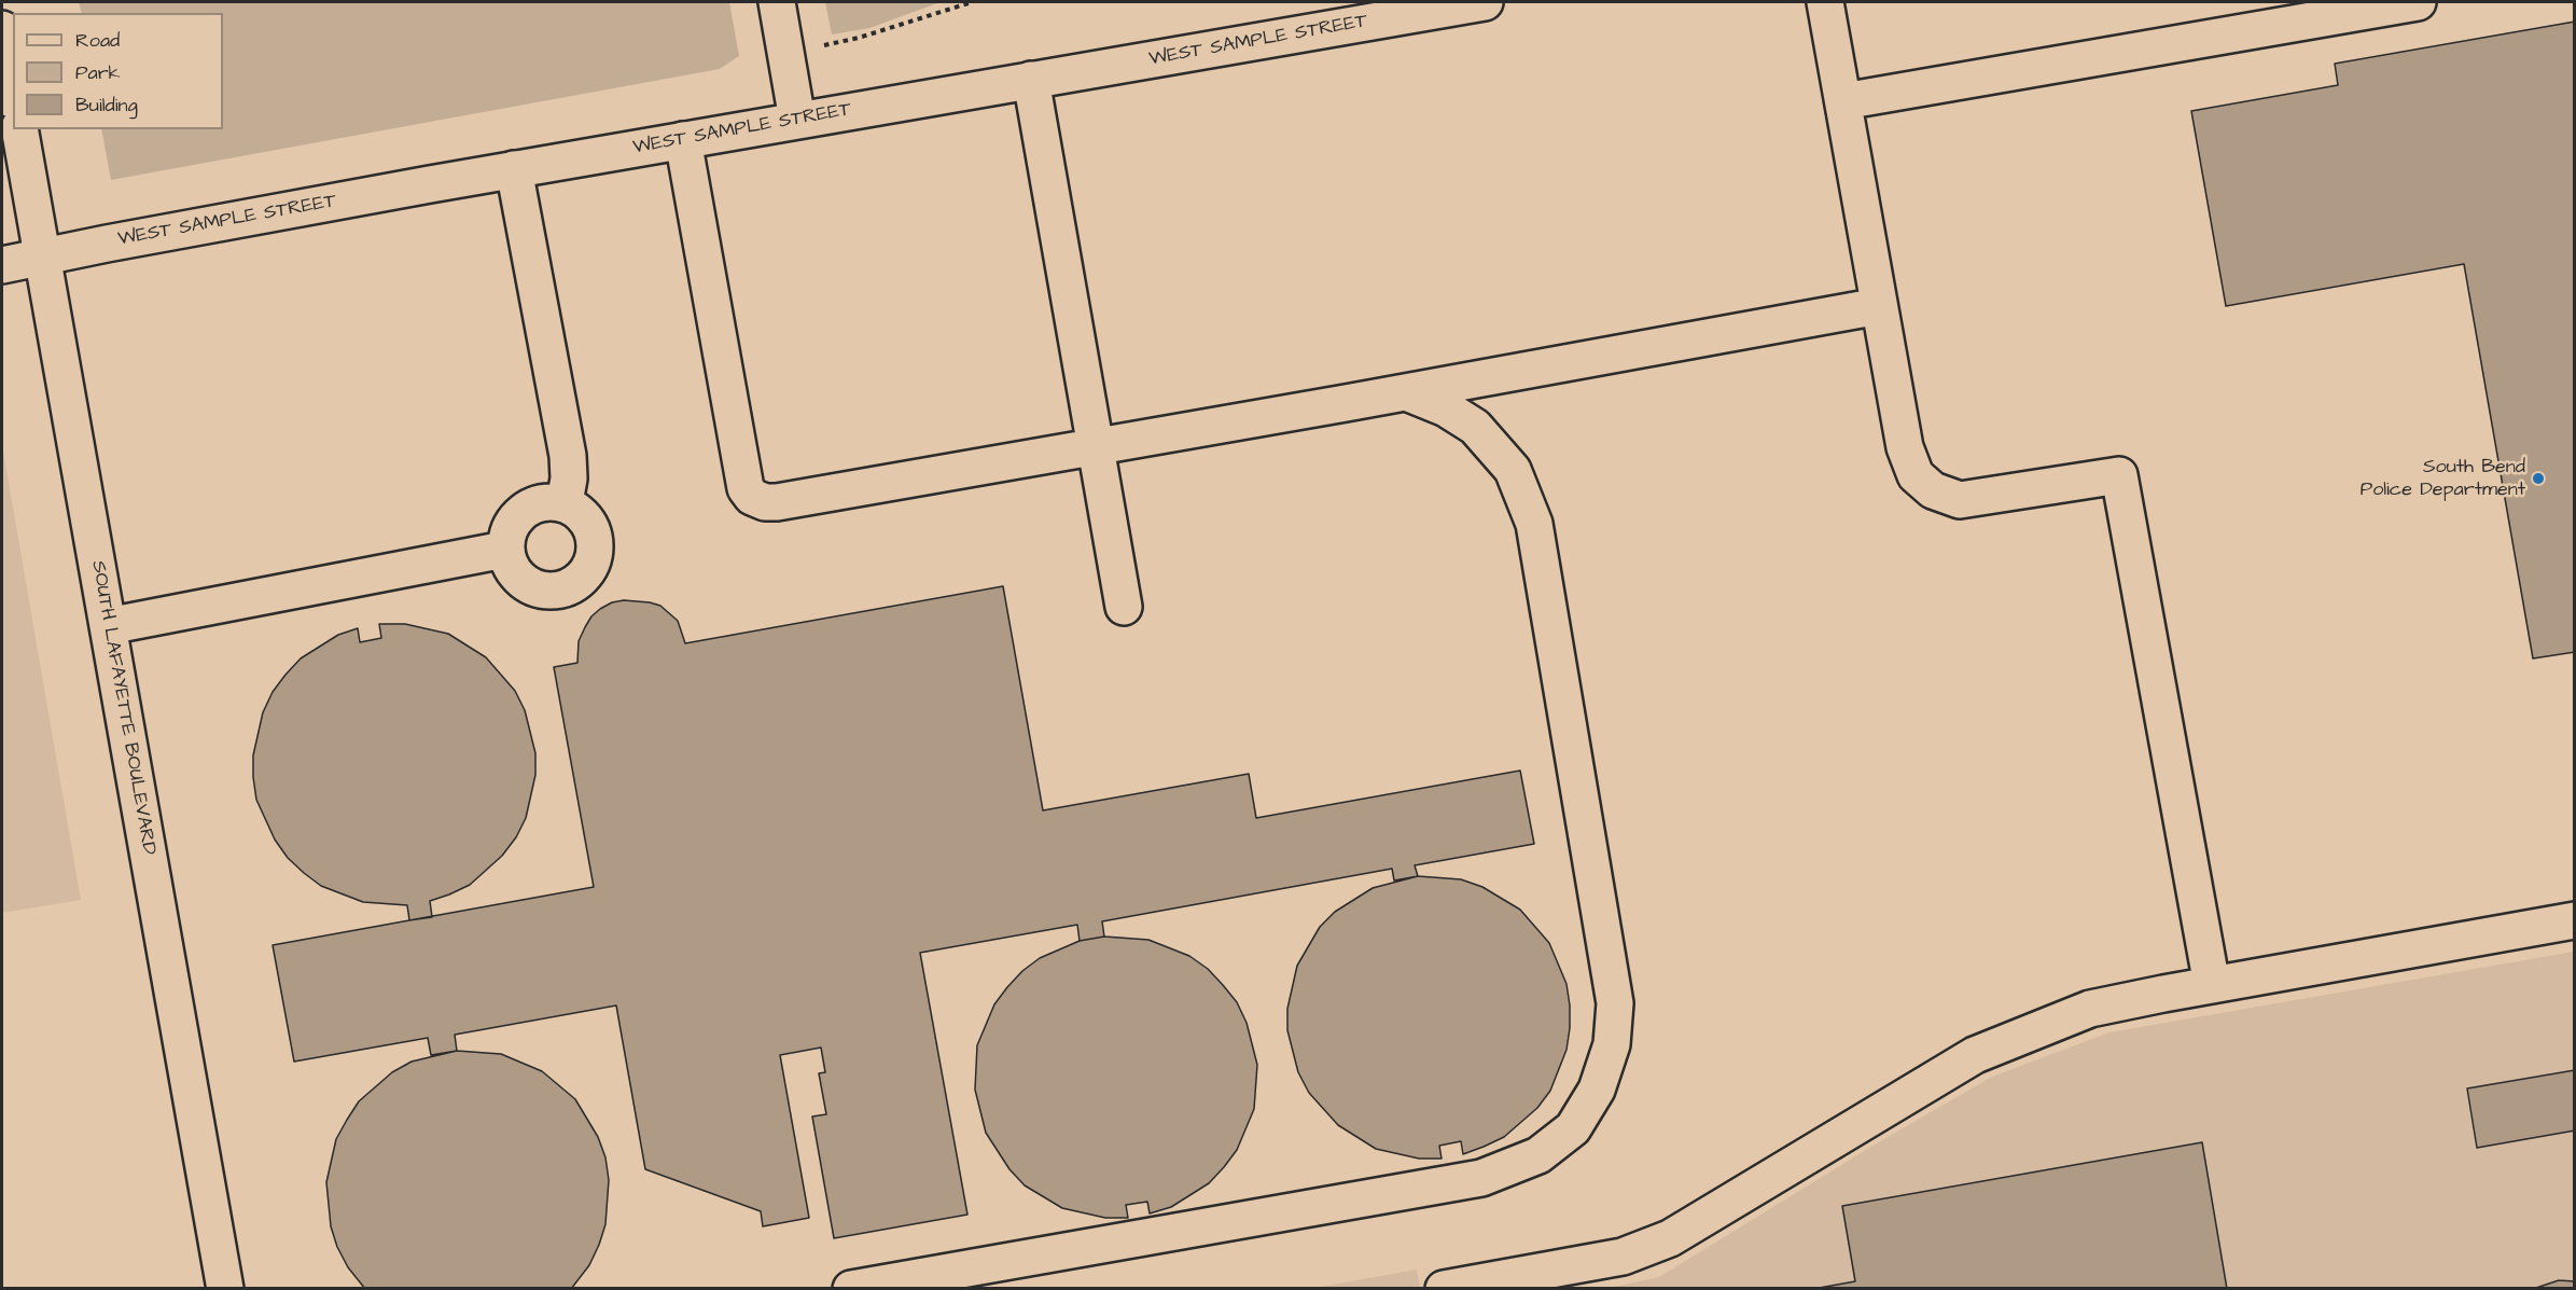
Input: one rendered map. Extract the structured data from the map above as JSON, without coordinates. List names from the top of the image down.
{
  "streets": {
    "main road": ["WEST SAMPLE STREET", "SOUTH LAFAYETTE BOULEVARD"]
  },
  "crossings": [
    ["WEST SAMPLE STREET", "SOUTH LAFAYETTE BOULEVARD"]
  ],
  "places": ["South Bend Police Department"],
  "legend": ["Road", "Park", "Building"]
}
